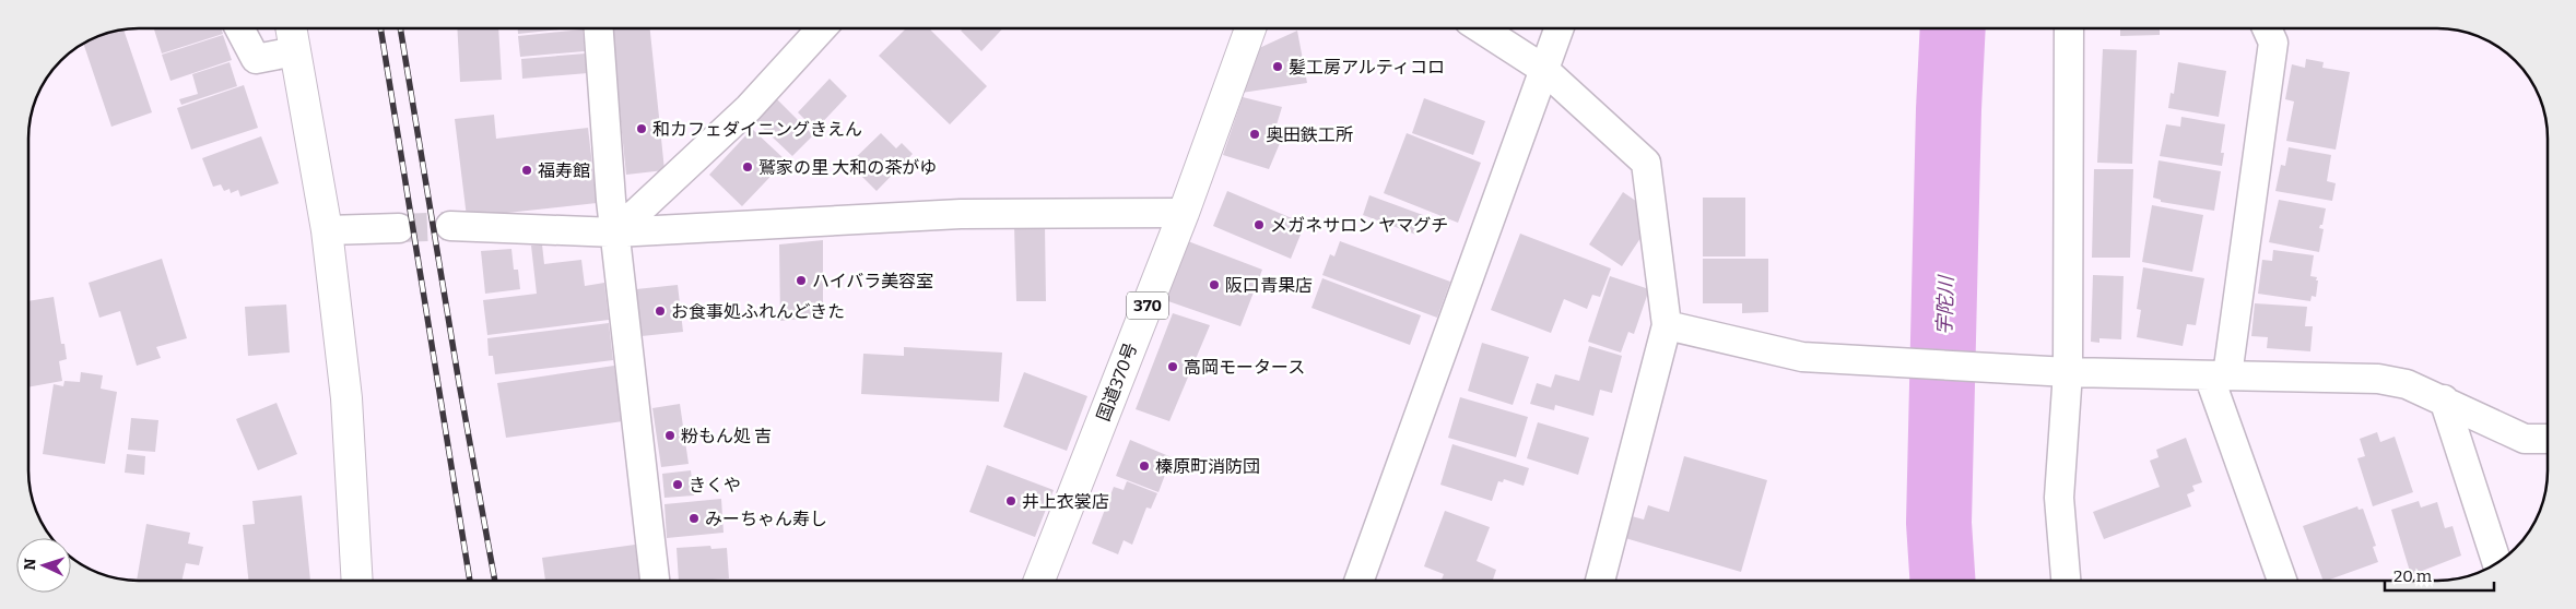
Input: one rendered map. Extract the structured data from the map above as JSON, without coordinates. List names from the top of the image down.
{
  "streets": {
    "main road": ["370", "国道370号"]
  },
  "water": ["宇陀川"],
  "places": [
    "髪工房アルティコロ",
    "和カフェダイニングきえん",
    "奥田鉄工所",
    "鷲家の里 大和の茶がゆ",
    "福寿館",
    "メガネサロン ヤマグチ",
    "ハイバラ美容室",
    "阪口青果店",
    "お食事処ふれんどきた",
    "高岡モータース",
    "粉もん処 吉",
    "榛原町消防団",
    "きくや",
    "井上衣裳店",
    "みーちゃん寿し"
  ],
  "scale_bar": "20 m",
  "north": "left"
}
